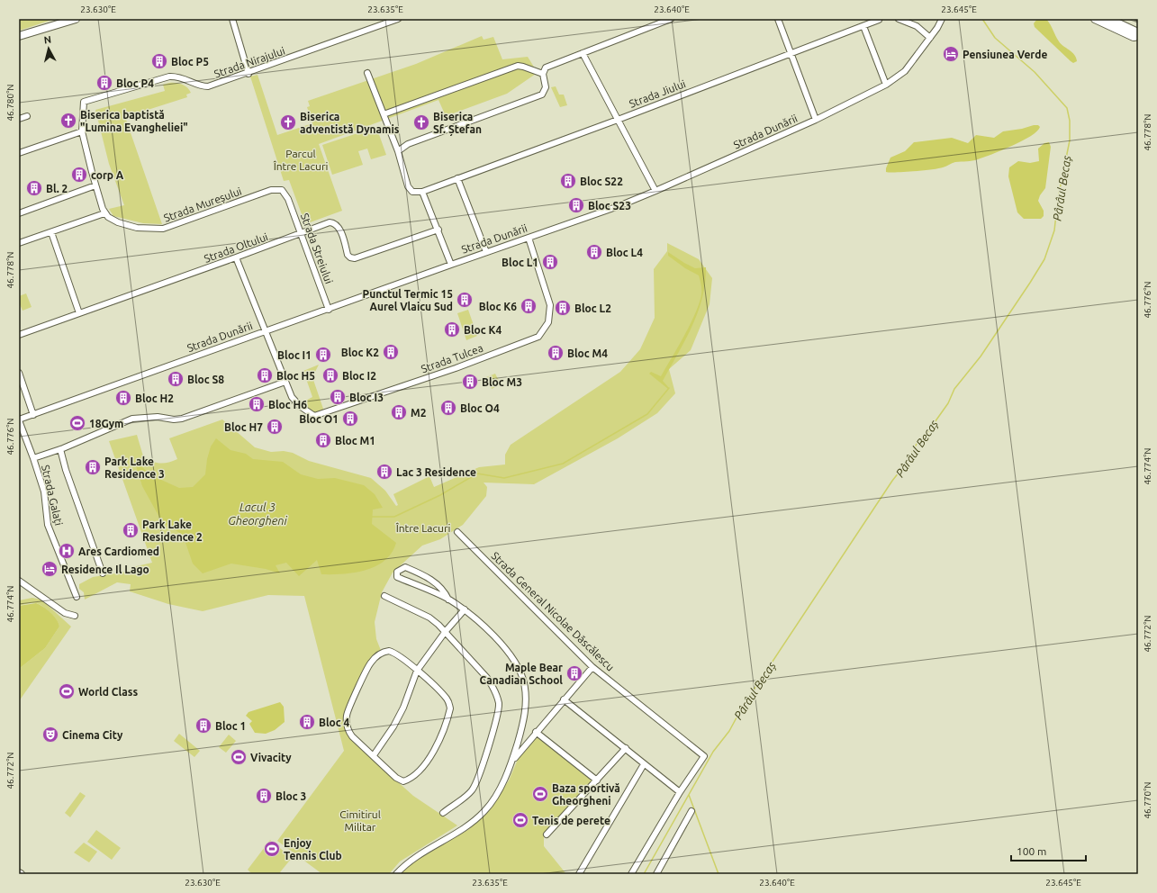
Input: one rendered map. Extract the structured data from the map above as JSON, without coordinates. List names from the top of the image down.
{
  "streets": {
    "street": [
      "Strada Nirajului",
      "Strada Jiului",
      "Strada Dunării",
      "Strada Mureșului",
      "Strada Oltului",
      "Strada Streiului",
      "Strada Tulcea",
      "Strada Galați",
      "Strada General Nicolae Dăscălescu"
    ]
  },
  "crossings": [
    ["Strada Dunării", "Strada Streiului"],
    ["Strada Dunării", "Strada Tulcea"],
    ["Strada Dunării", "Strada Galați"],
    ["Strada Mureșului", "Strada Streiului"],
    ["Strada Oltului", "Strada Streiului"],
    ["Strada Oltului", "Strada Tulcea"],
    ["Strada Tulcea", "Strada Galați"]
  ],
  "water": ["Pârâul Becaș", "Lacul 3 Gheorgheni"],
  "parks": ["Parcul Între Lacuri", "Între Lacuri", "Cimitirul Militar"],
  "places": {
    "hotel": ["Pensiunea Verde", "Residence Il Lago"],
    "building": [
      "Bloc P5",
      "Bloc P4",
      "corp A",
      "Bloc S22",
      "Bl. 2",
      "Bloc S23",
      "Bloc L4",
      "Bloc L1",
      "Punctul Termic 15 Aurel Vlaicu Sud",
      "Bloc K6",
      "Bloc L2",
      "Bloc K4",
      "Bloc K2",
      "Bloc M4",
      "Bloc I1",
      "Bloc H5",
      "Bloc I2",
      "Bloc S8",
      "Bloc M3",
      "Bloc I3",
      "Bloc H2",
      "Bloc H6",
      "Bloc O4",
      "M2",
      "Bloc O1",
      "Bloc H7",
      "Bloc M1",
      "Park Lake Residence 3",
      "Lac 3 Residence",
      "Park Lake Residence 2",
      "Maple Bear Canadian School",
      "Bloc 4",
      "Bloc 1",
      "Bloc 3"
    ],
    "church": ["Biserica baptistă \"Lumina Evangheliei\"", "Biserica adventistă Dynamis", "Biserica Sf. Ștefan"],
    "sports": [
      "18Gym",
      "World Class",
      "Vivacity",
      "Baza sportivă Gheorgheni",
      "Tenis de perete",
      "Enjoy Tennis Club"
    ],
    "hospital": ["Ares Cardiomed"],
    "theatre": ["Cinema City"]
  },
  "scale_bar": "100 m",
  "north": "top",
  "coordinates": [
    "23.630°E",
    "23.635°E",
    "23.640°E",
    "23.645°E",
    "46.780°N",
    "46.778°N",
    "46.776°N",
    "46.774°N",
    "46.772°N",
    "46.770°N"
  ]
}
